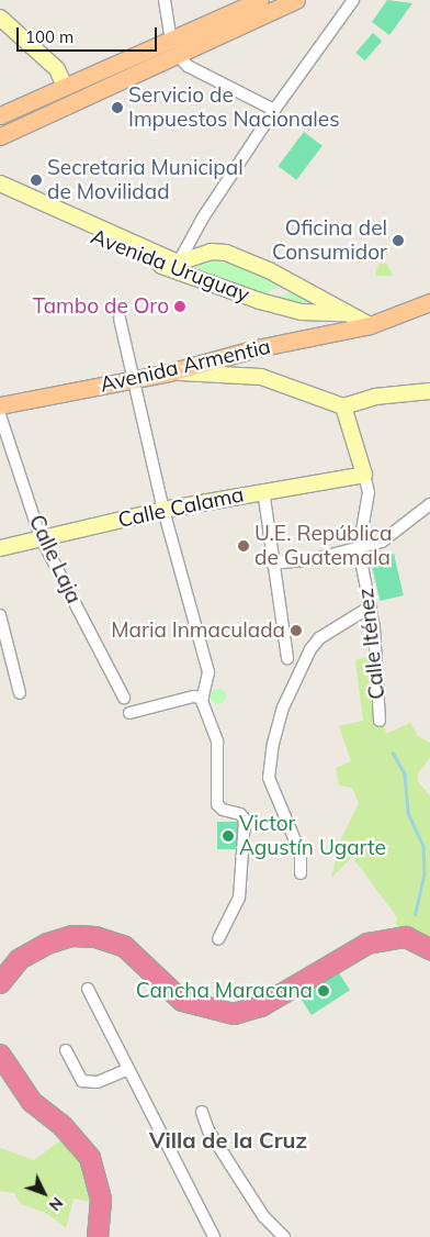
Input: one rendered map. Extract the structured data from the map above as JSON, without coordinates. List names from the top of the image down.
{
  "streets": {
    "main road": [
      "Avenida Uruguay",
      "Avenida Armentia",
      "Calle Calama",
      "Calle Iténez"
    ],
    "street": ["Calle Laja"]
  },
  "crossings": [
    ["Avenida Uruguay", "Avenida Armentia"],
    ["Calle Calama", "Calle Laja"],
    ["Calle Calama", "Calle Iténez"]
  ],
  "districts": ["Villa de la Cruz"],
  "places": [
    "Servicio de Impuestos Nacionales",
    "Secretaria Municipal de Movilidad",
    "Oficina del Consumidor",
    "Tambo de Oro",
    "U.E. República de Guatemala",
    "Maria Inmaculada",
    "Victor Agustín Ugarte",
    "Cancha Maracana"
  ],
  "scale_bar": "100 m",
  "north": "bottom right"
}
